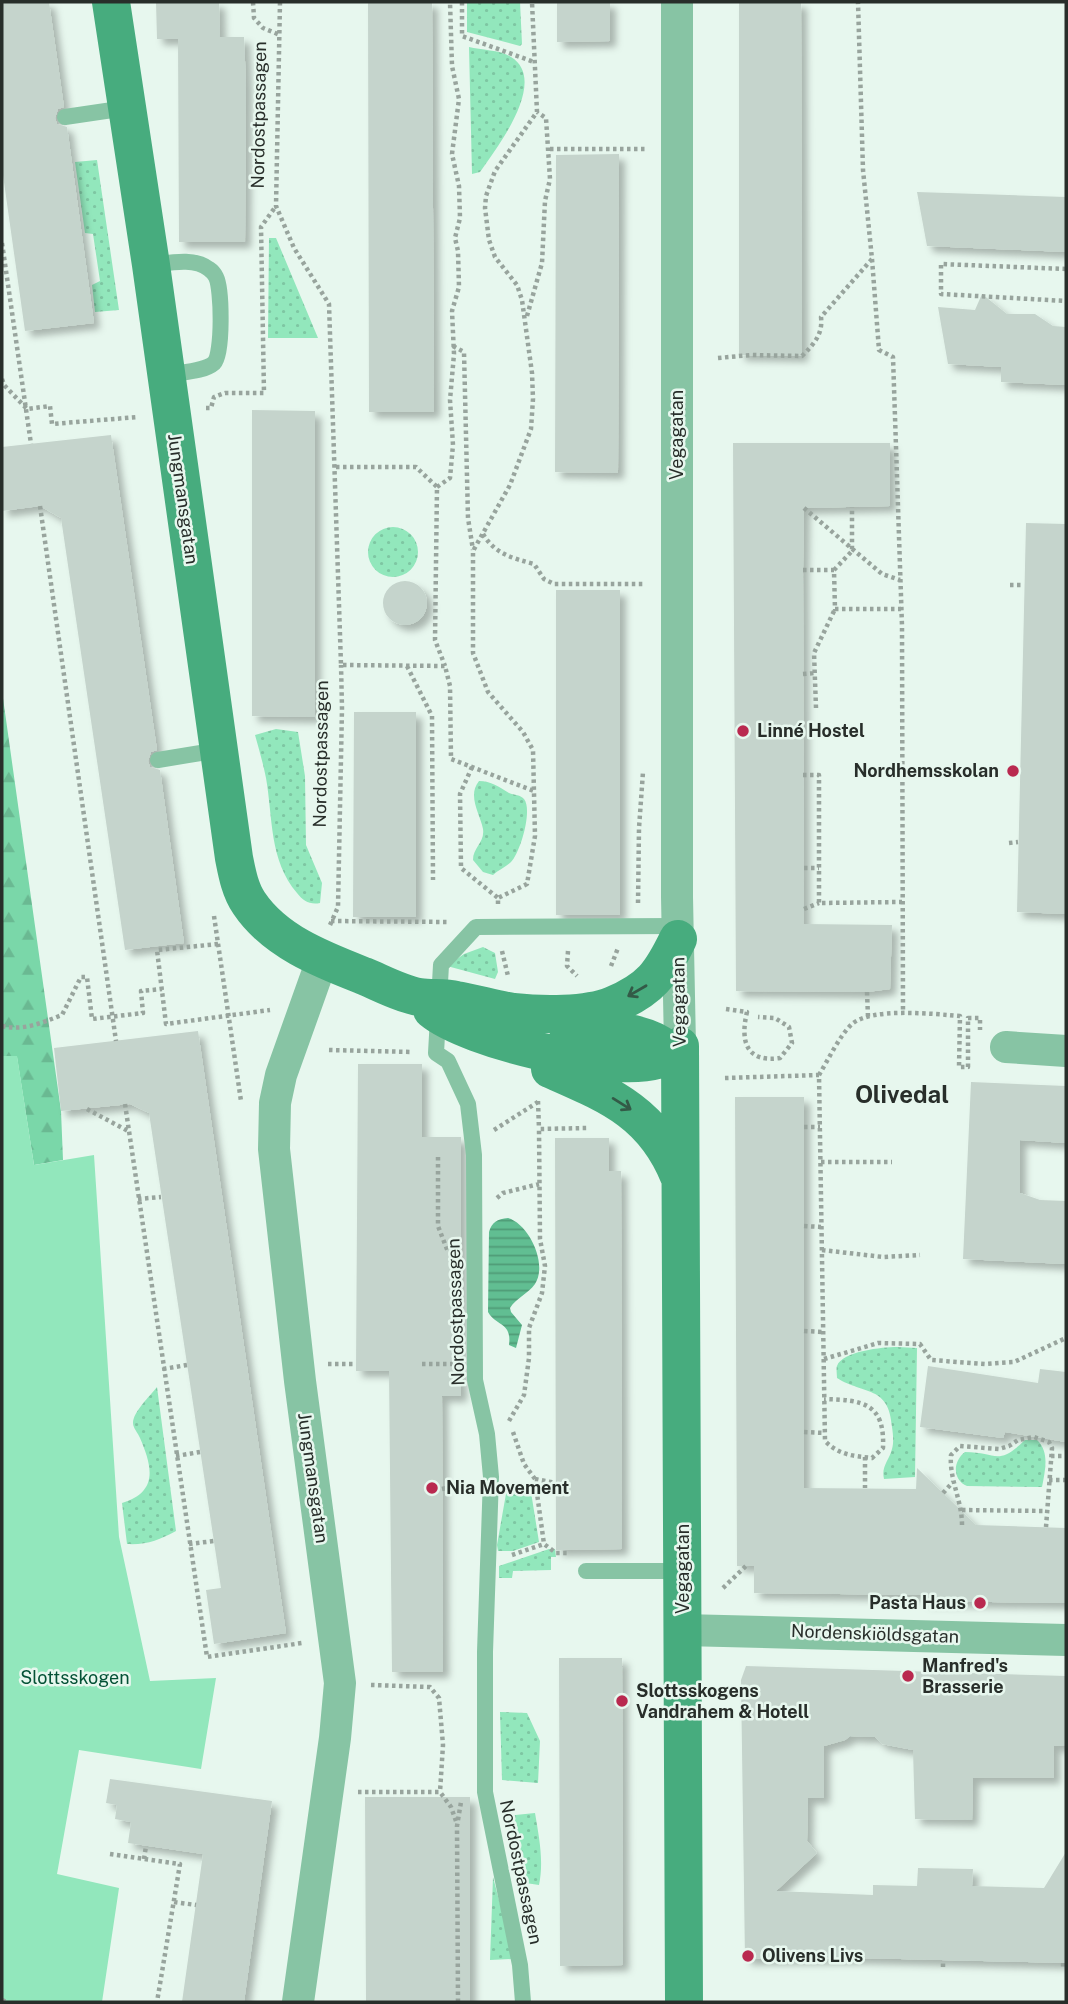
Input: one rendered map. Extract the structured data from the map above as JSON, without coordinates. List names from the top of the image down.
{
  "streets": {
    "street": ["Vegagatan", "Jungmansgatan", "Nordenskiöldsgatan"],
    "lane": ["Nordostpassagen"]
  },
  "crossings": [
    ["Nordostpassagen", "Jungmansgatan"],
    ["Vegagatan", "Nordenskiöldsgatan"]
  ],
  "districts": ["Olivedal"],
  "parks": ["Slottsskogen"],
  "places": [
    "Linné Hostel",
    "Nordhemsskolan",
    "Nia Movement",
    "Pasta Haus",
    "Manfred's Brasserie",
    "Slottsskogens Vandrahem & Hotell",
    "Olivens Livs"
  ]
}
